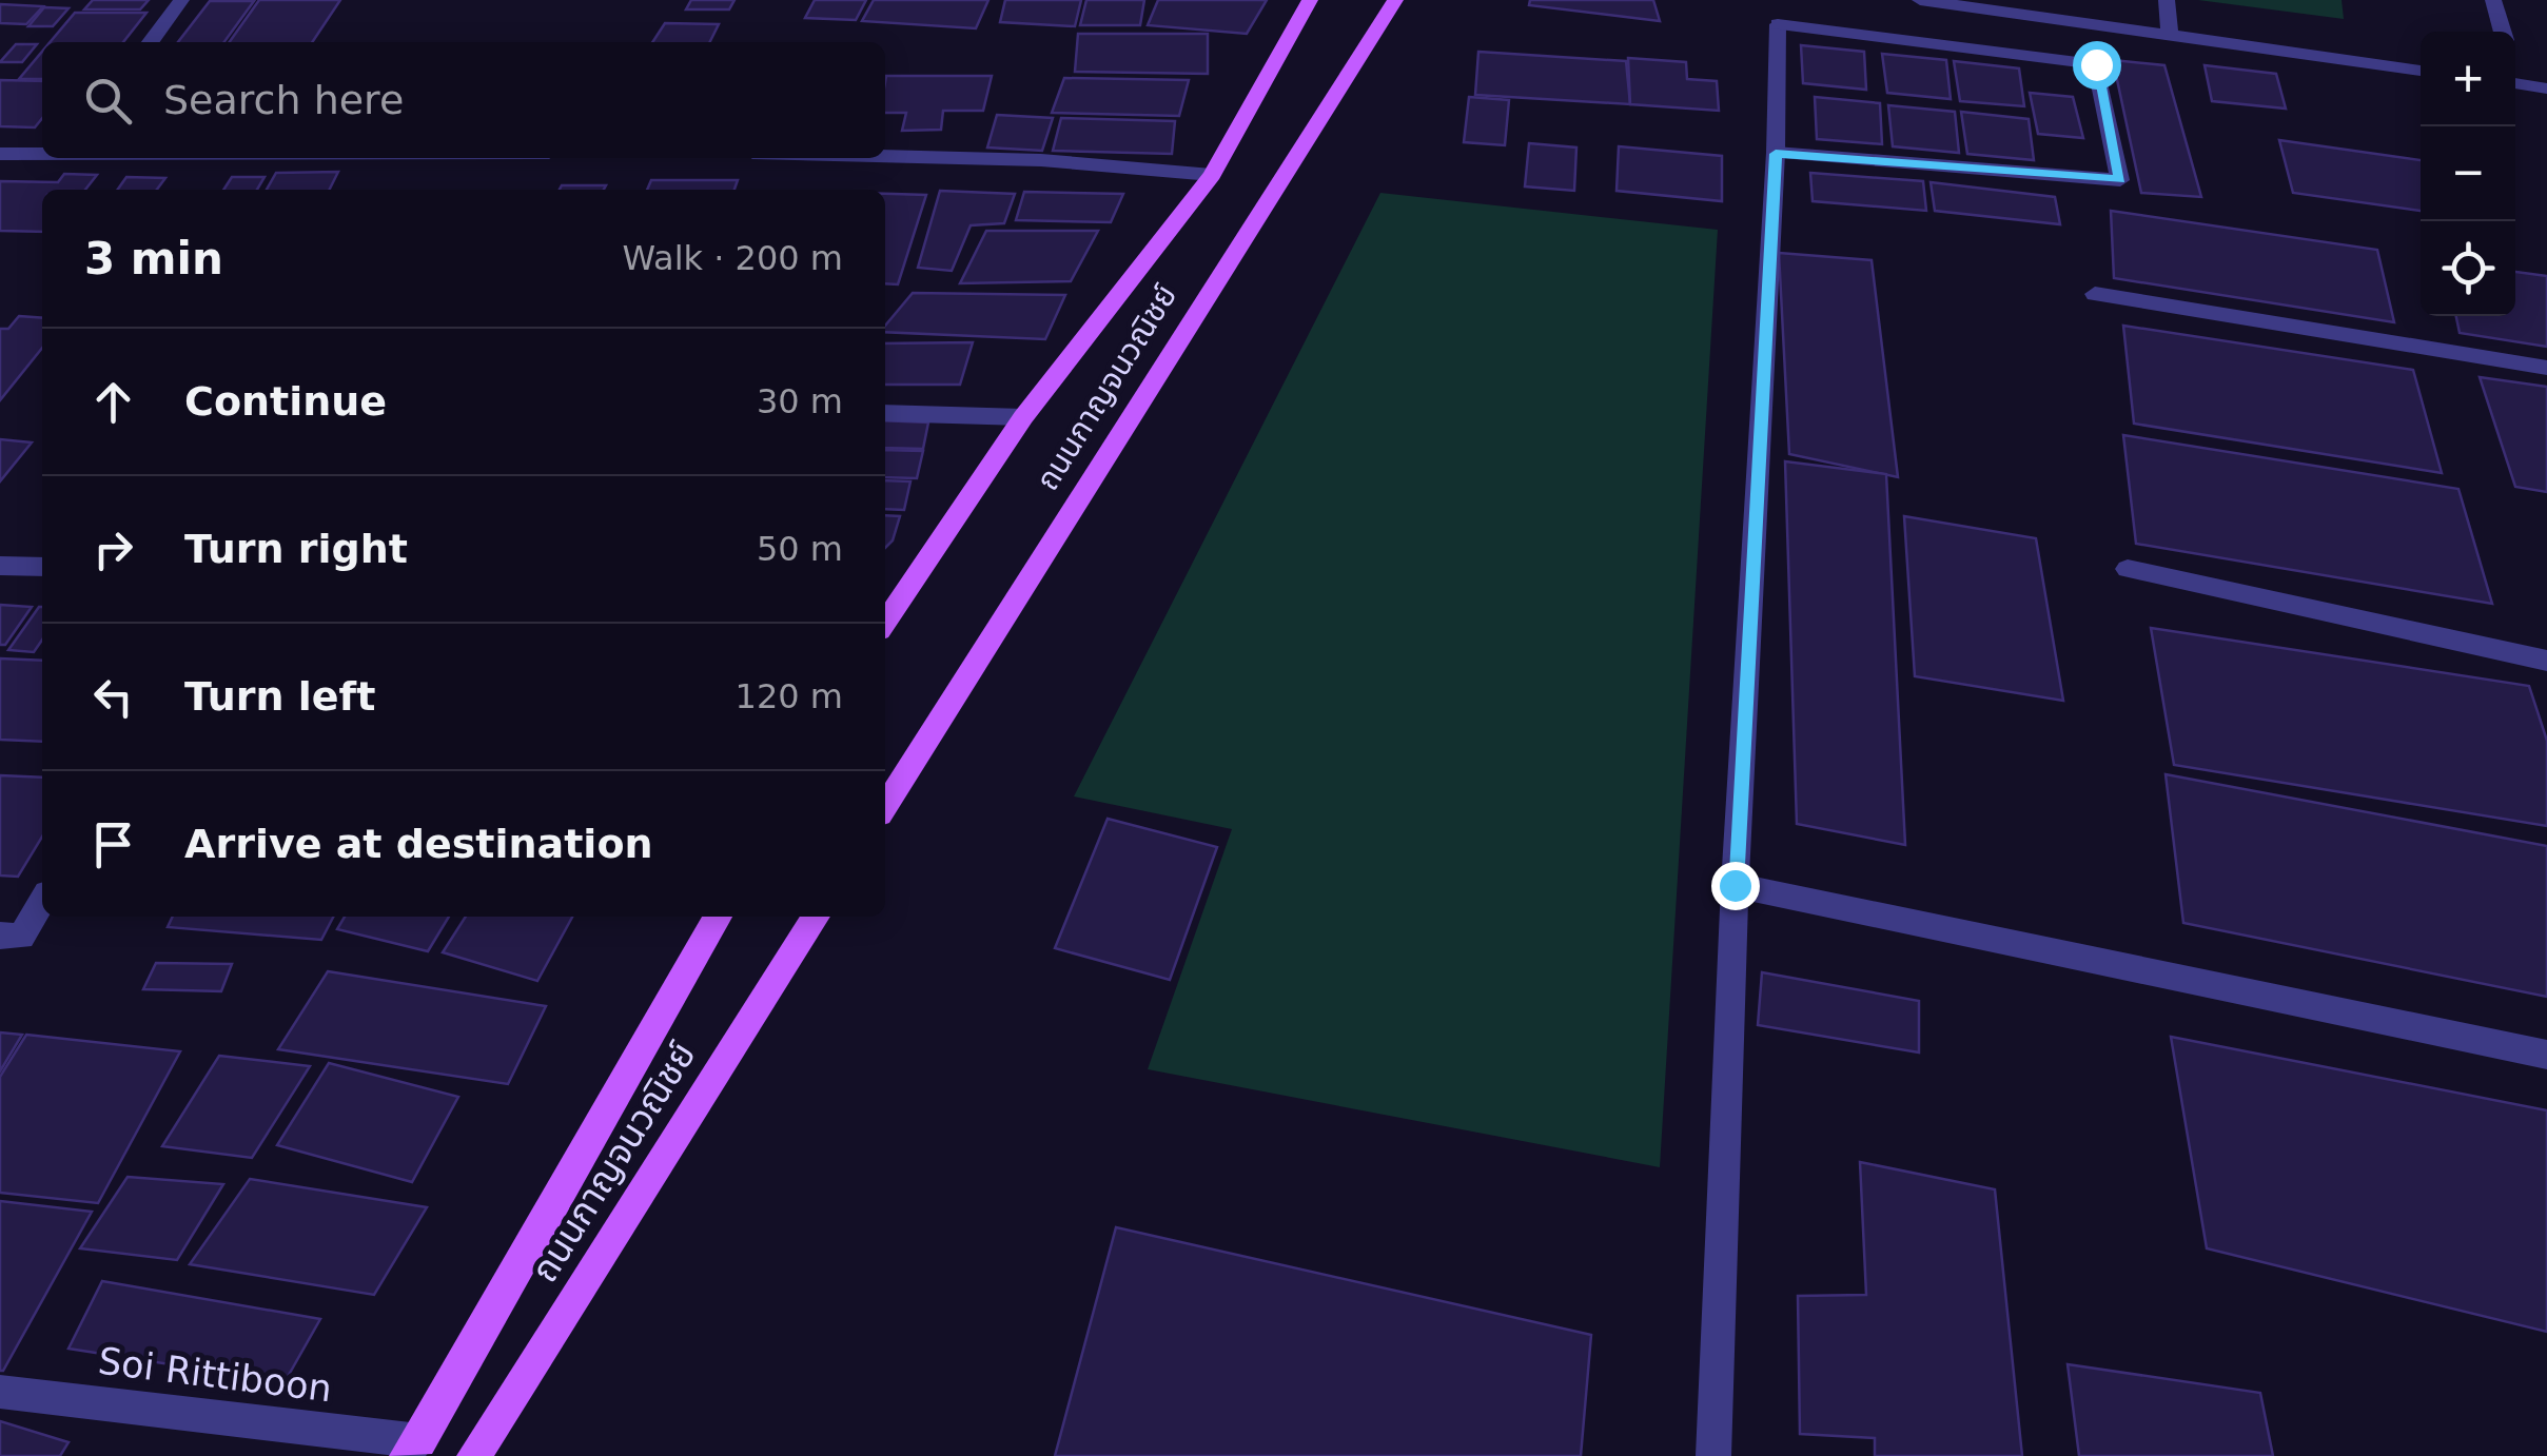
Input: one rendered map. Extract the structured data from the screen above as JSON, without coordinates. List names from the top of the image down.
{
  "streets": {
    "main road": ["ถนนกาญจนวณิชย์"],
    "street": ["Soi Rittiboon"]
  },
  "crossings": [
    ["ถนนกาญจนวณิชย์", "Soi Rittiboon"]
  ],
  "page": {
    "map_buttons": ["+", "−"],
    "search": "Search here",
    "heading": ["3 min", "Walk · 200 m"],
    "list": [
      ["Continue", "30 m"],
      ["Turn right", "50 m"],
      ["Turn left", "120 m"],
      "Arrive at destination"
    ]
  }
}
